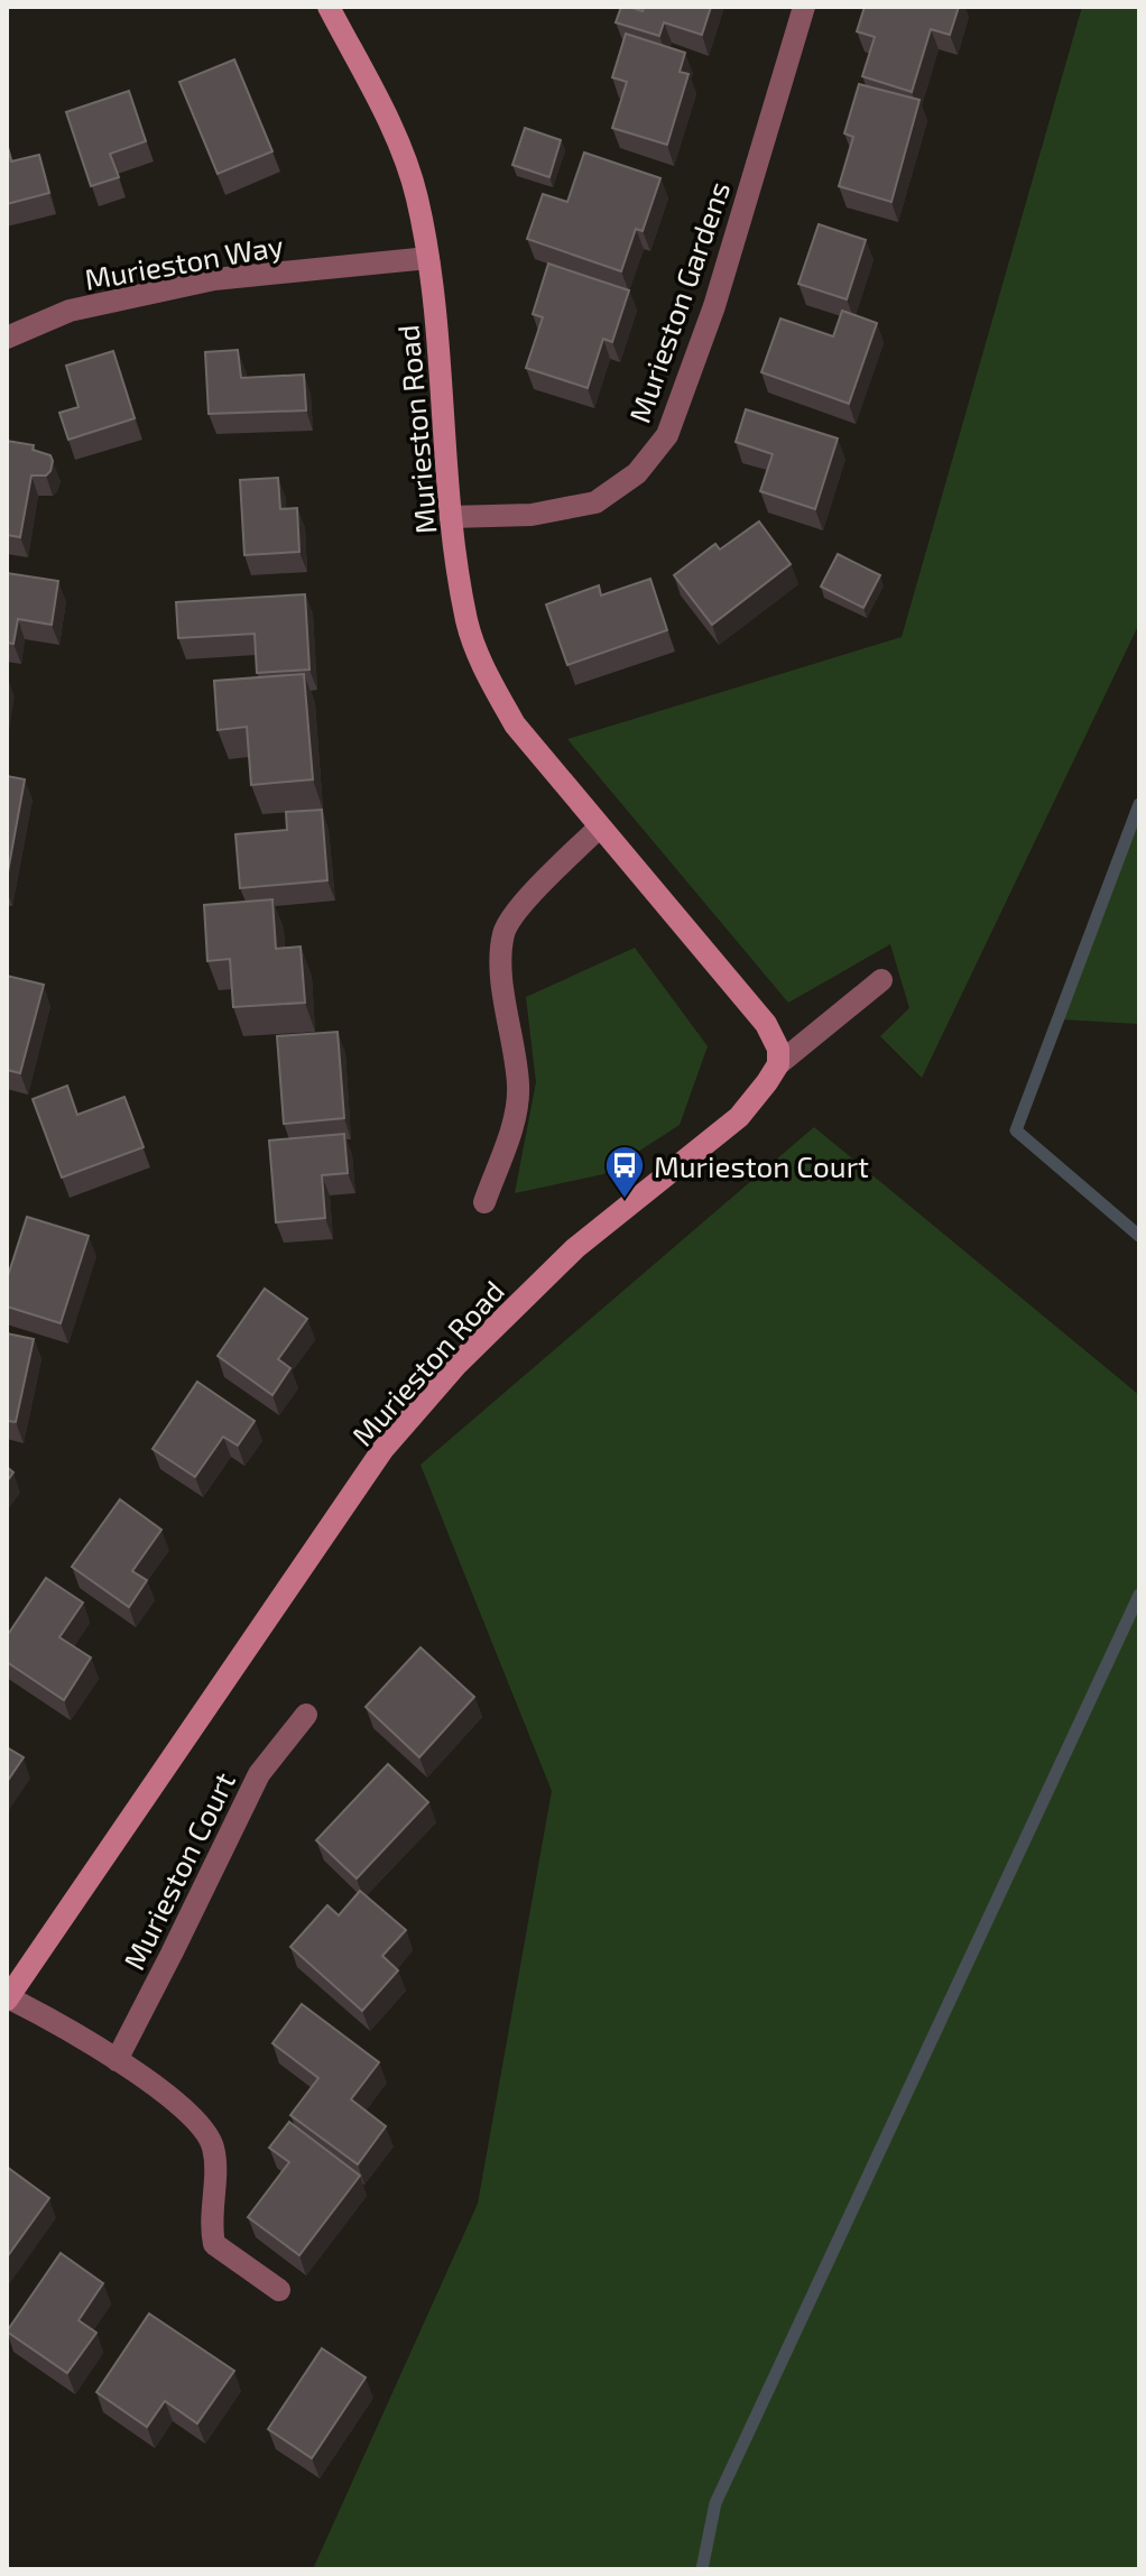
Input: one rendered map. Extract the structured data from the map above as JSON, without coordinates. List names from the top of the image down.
{
  "streets": {
    "street": [
      "Murieston Way",
      "Murieston Gardens",
      "Murieston Road",
      "Murieston Court"
    ]
  },
  "crossings": [
    ["Murieston Way", "Murieston Road"],
    ["Murieston Gardens", "Murieston Road"]
  ],
  "places": {
    "bus stop": ["Murieston Court"]
  }
}
